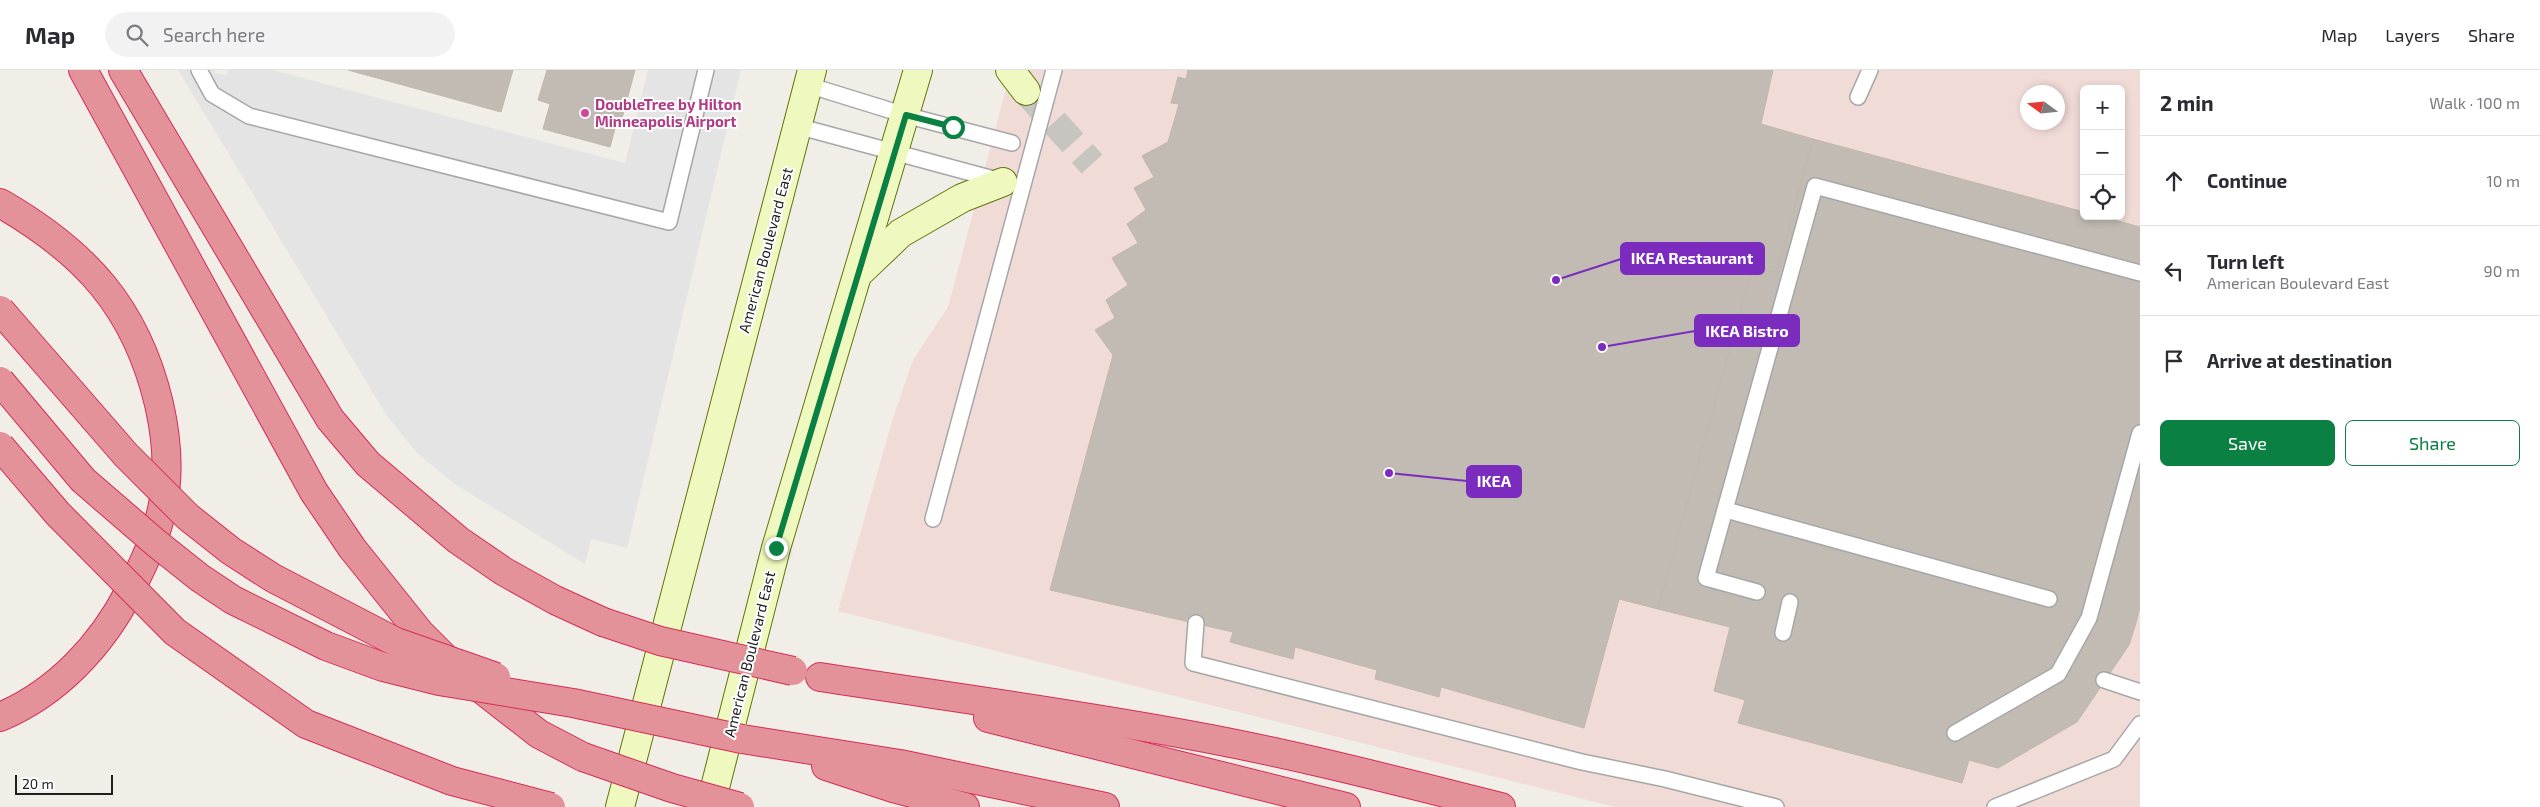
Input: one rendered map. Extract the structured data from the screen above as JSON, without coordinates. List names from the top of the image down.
{
  "streets": {
    "main road": ["American Boulevard East"]
  },
  "places": [
    "DoubleTree by Hilton Minneapolis Airport",
    "IKEA Restaurant",
    "IKEA Bistro",
    "IKEA"
  ],
  "scale_bar": "20 m",
  "north": "left",
  "page": {
    "header": "Map",
    "search": "Search here",
    "nav": ["Map", "Layers", "Share"],
    "heading": ["2 min", "Walk · 100 m"],
    "map_buttons": ["+", "−"],
    "list": [
      ["Continue", "10 m"],
      ["Turn left", "American Boulevard East", "90 m"],
      "Arrive at destination"
    ],
    "buttons": ["Save", "Share"],
    "scale": "20 m"
  }
}
